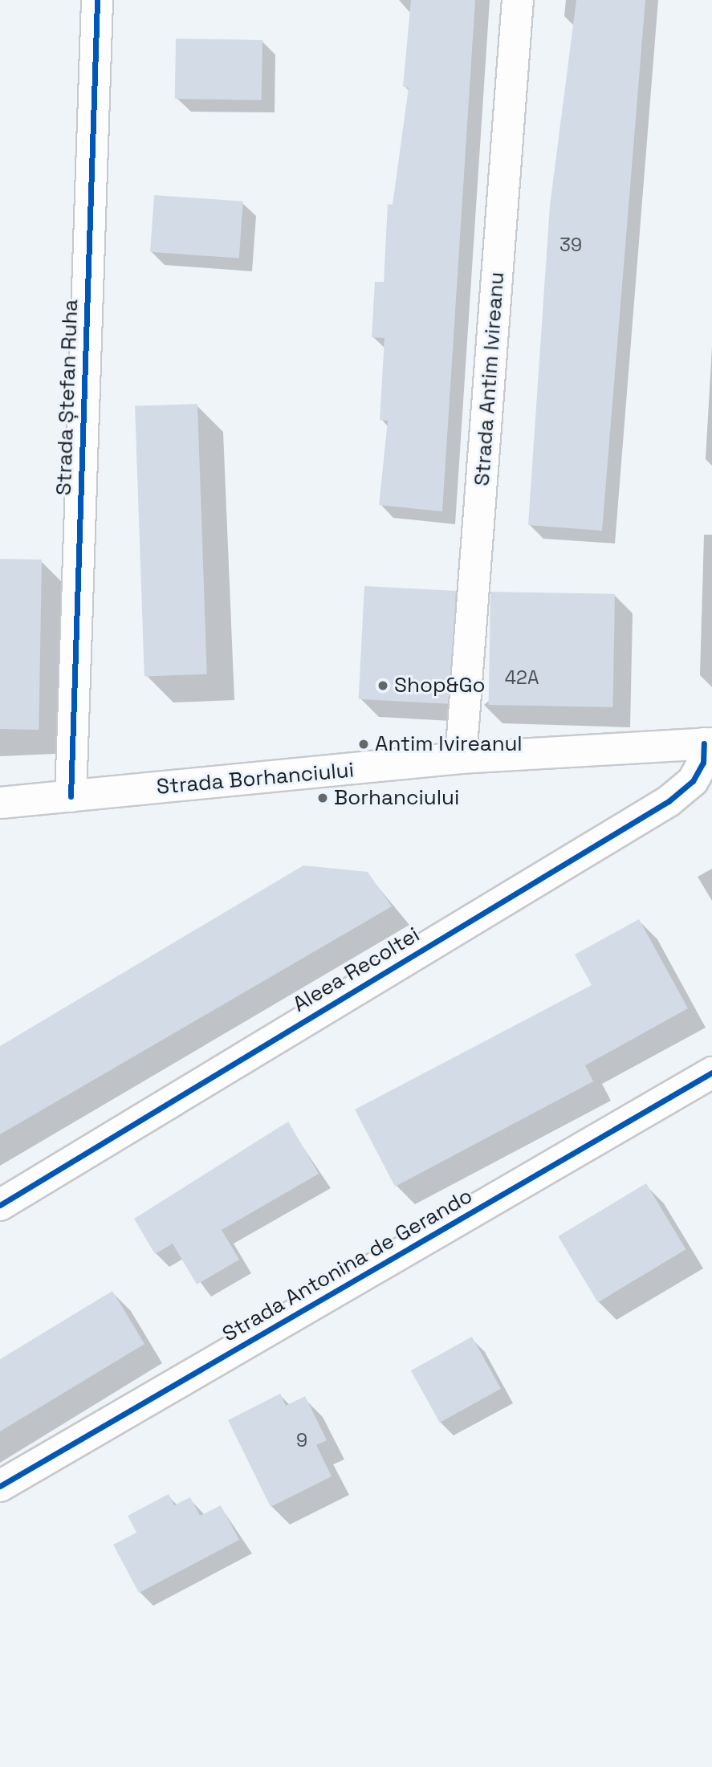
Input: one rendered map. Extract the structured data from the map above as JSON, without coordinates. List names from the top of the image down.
{
  "streets": {
    "street": [
      "Strada Antim Ivireanu",
      "Strada Ștefan Ruha",
      "Strada Borhanciului",
      "Aleea Recoltei",
      "Strada Antonina de Gerando"
    ]
  },
  "crossings": [
    ["Strada Antim Ivireanu", "Strada Borhanciului"],
    ["Strada Ștefan Ruha", "Strada Borhanciului"],
    ["Strada Borhanciului", "Aleea Recoltei"]
  ],
  "places": ["Shop&Go", "Antim Ivireanul", "Borhanciului"],
  "house_numbers": ["39", "42A", "9"]
}
